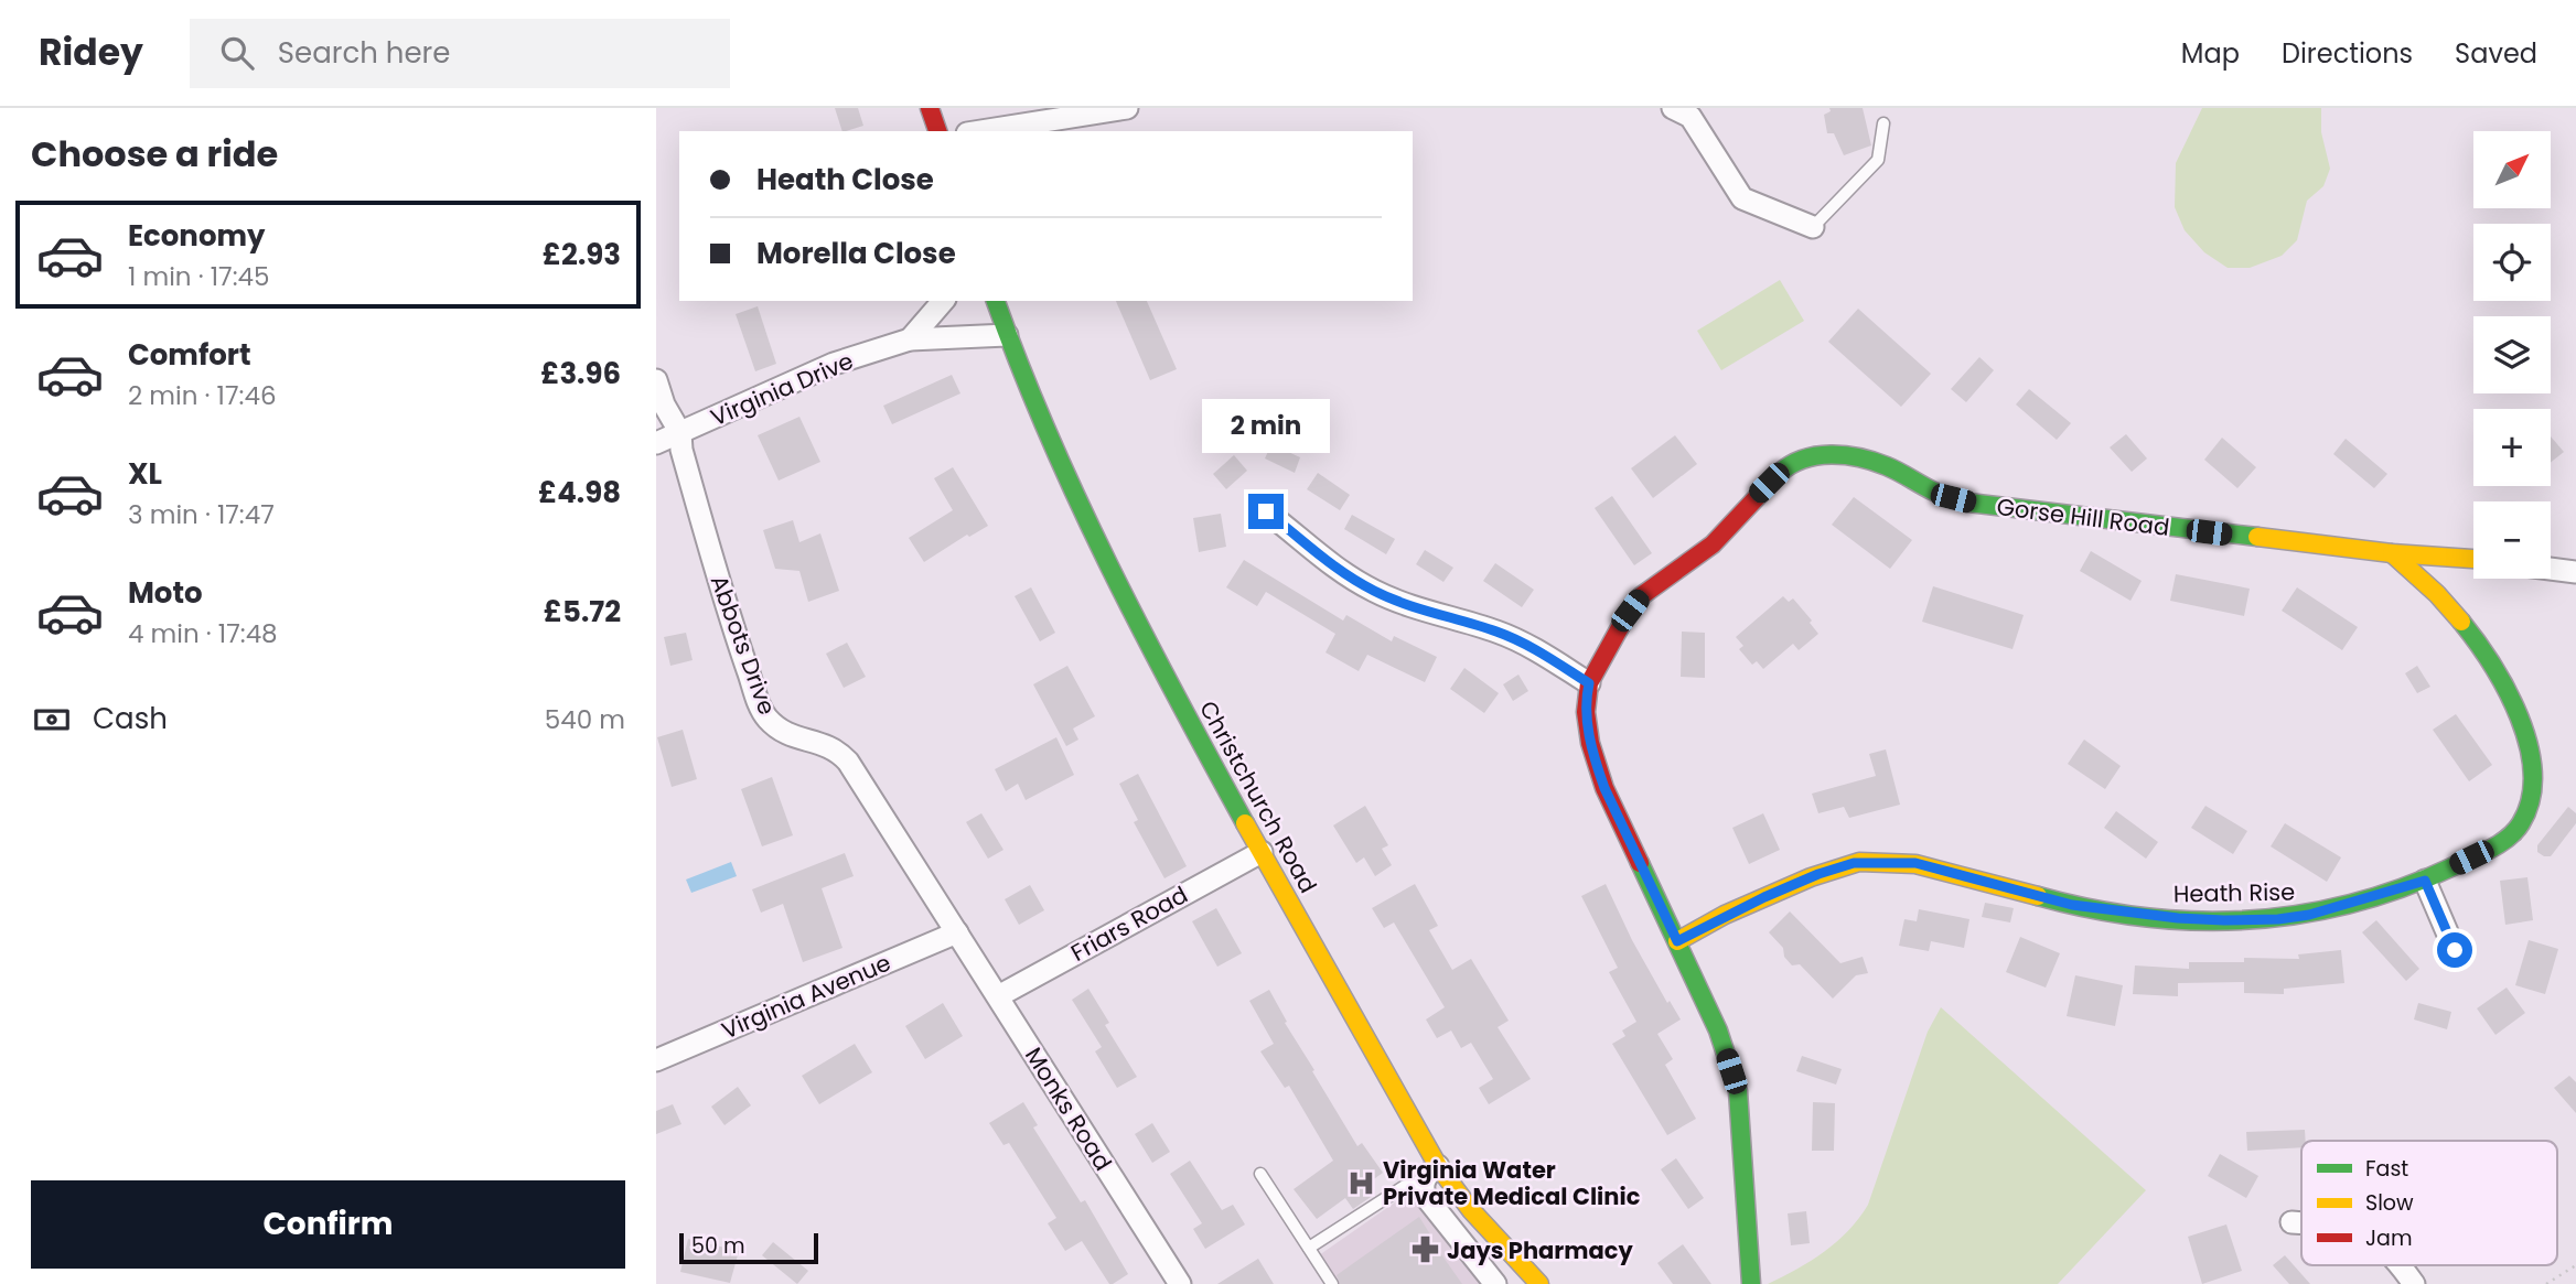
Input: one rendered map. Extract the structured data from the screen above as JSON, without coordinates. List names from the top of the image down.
{
  "streets": {
    "street": [
      "Virginia Drive",
      "Gorse Hill Road",
      "Abbots Drive",
      "Christchurch Road",
      "Heath Rise",
      "Friars Road",
      "Virginia Avenue",
      "Monks Road"
    ]
  },
  "crossings": [
    ["Virginia Drive", "Abbots Drive"],
    ["Virginia Drive", "Christchurch Road"],
    ["Gorse Hill Road", "Heath Rise"],
    ["Abbots Drive", "Virginia Avenue"],
    ["Abbots Drive", "Monks Road"],
    ["Christchurch Road", "Friars Road"],
    ["Friars Road", "Monks Road"],
    ["Virginia Avenue", "Monks Road"]
  ],
  "places": {
    "hospital": ["Virginia Water Private Medical Clinic"],
    "pharmacy": ["Jays Pharmacy"]
  },
  "legend": ["Fast", "Slow", "Jam"],
  "scale_bar": "50 m",
  "north": "top right",
  "page": {
    "header": "Ridey",
    "search": "Search here",
    "nav": ["Map", "Directions", "Saved"],
    "heading": "Choose a ride",
    "map_buttons": ["+", "−"],
    "banner": ["Heath Close", "Morella Close"],
    "list": [
      {
        "name": "Economy",
        "note": "1 min · 17:45",
        "value": "£2.93"
      },
      {
        "name": "Comfort",
        "note": "2 min · 17:46",
        "value": "£3.96"
      },
      {
        "name": "XL",
        "note": "3 min · 17:47",
        "value": "£4.98"
      },
      {
        "name": "Moto",
        "note": "4 min · 17:48",
        "value": "£5.72"
      }
    ],
    "bubble": "2 min",
    "pay": ["Cash", "540 m"],
    "buttons": "Confirm",
    "scale": "50 m"
  }
}
